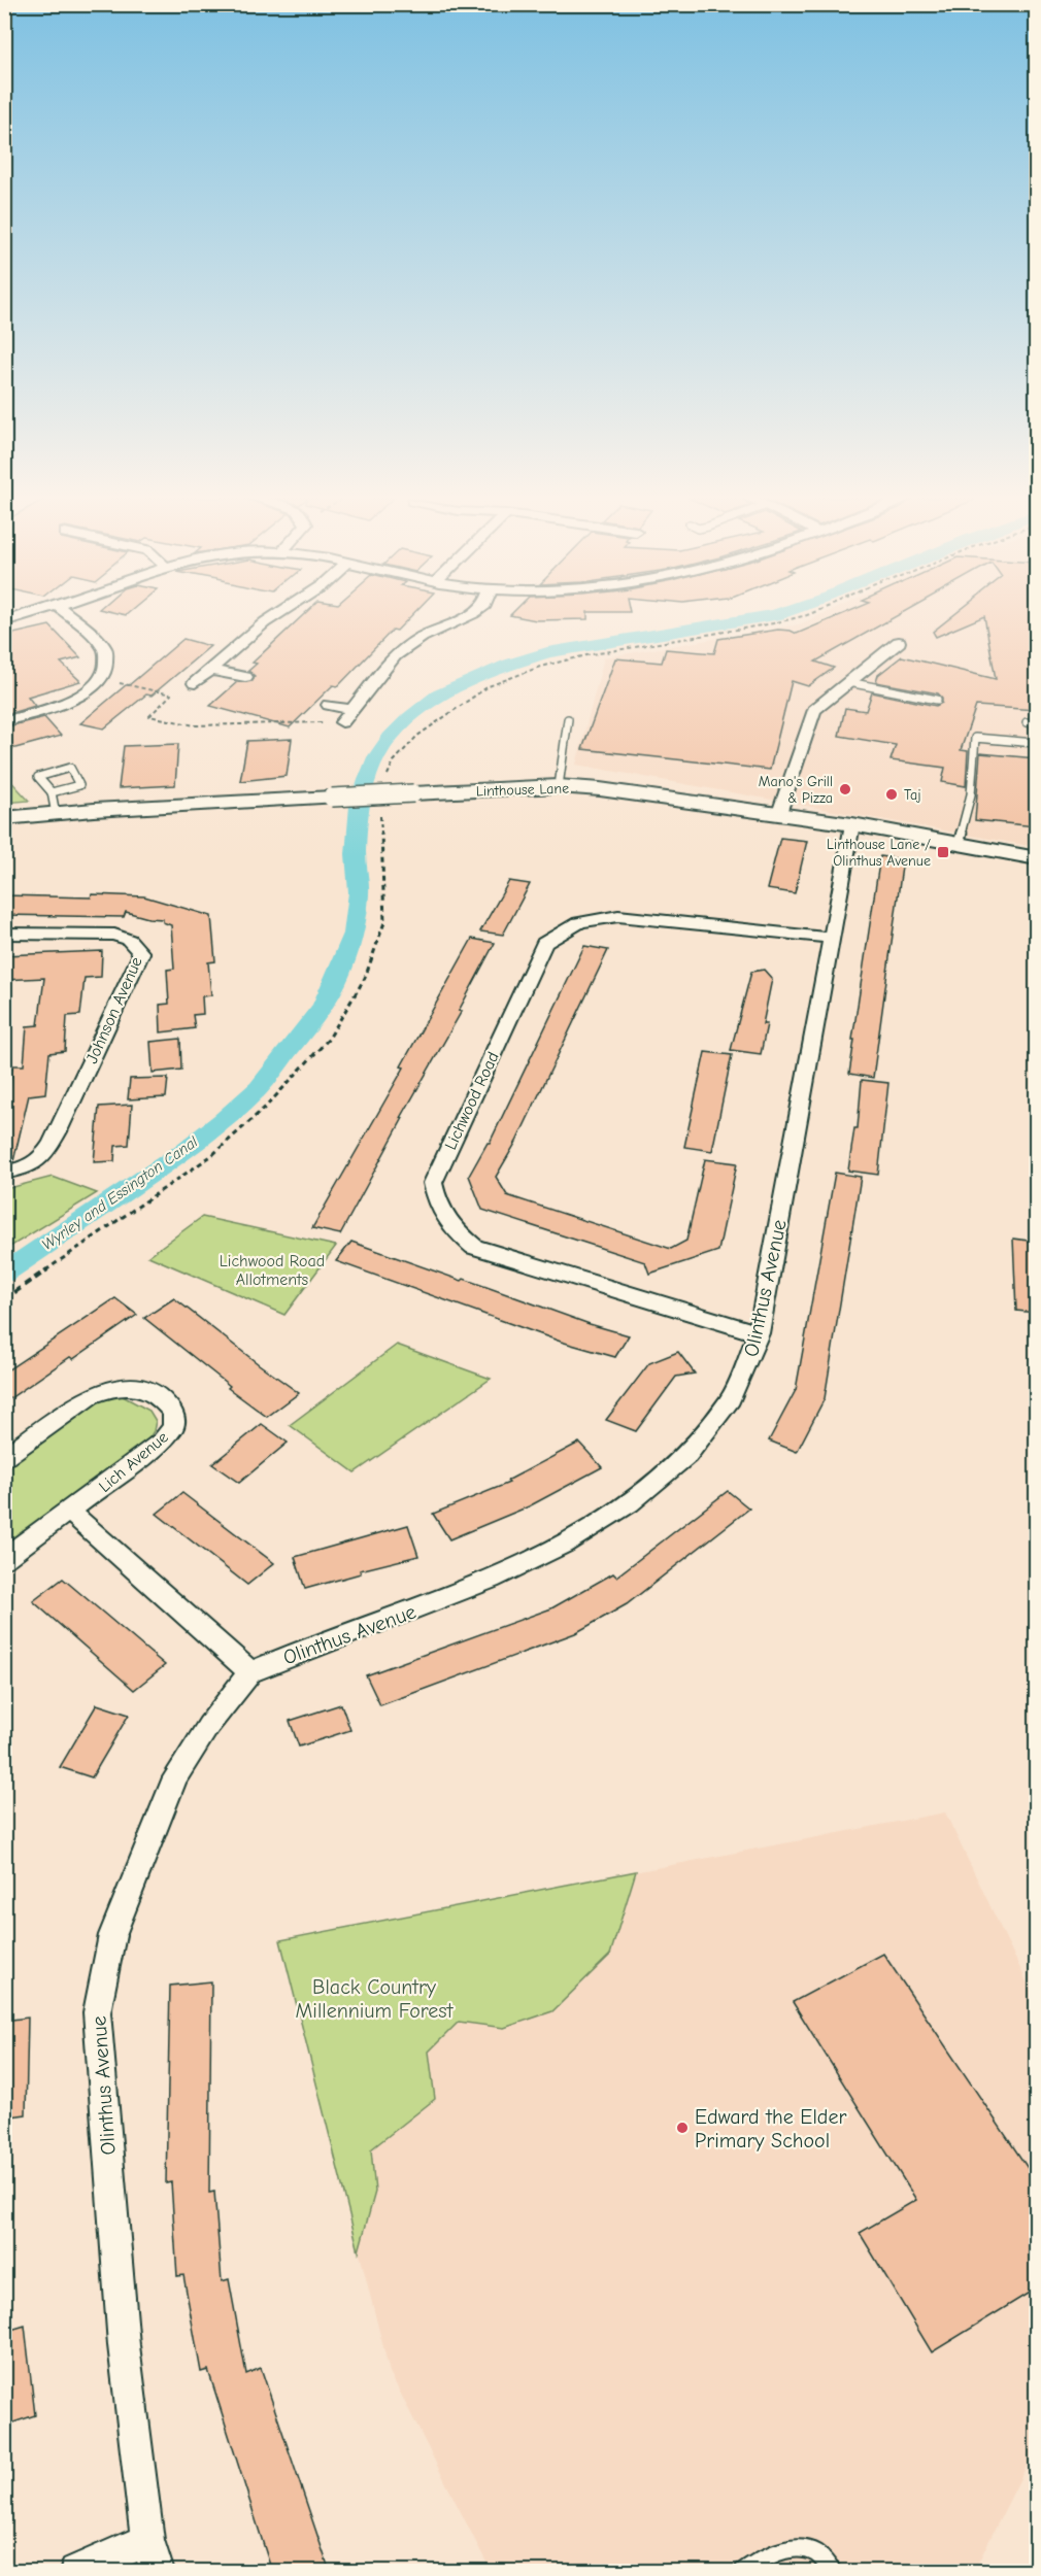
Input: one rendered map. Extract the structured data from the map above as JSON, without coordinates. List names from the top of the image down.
{
  "streets": {
    "street": [
      "Linthouse Lane",
      "Johnson Avenue",
      "Lichwood Road",
      "Olinthus Avenue",
      "Lich Avenue"
    ]
  },
  "crossings": [
    ["Linthouse Lane", "Olinthus Avenue"],
    ["Lichwood Road", "Olinthus Avenue"]
  ],
  "water": ["Wyrley and Essington Canal"],
  "parks": ["Lichwood Road Allotments", "Black Country Millennium Forest"],
  "places": {
    "other": ["Mano's Grill & Pizza", "Taj", "Edward the Elder Primary School"],
    "transit": ["Linthouse Lane / Olinthus Avenue"]
  }
}
